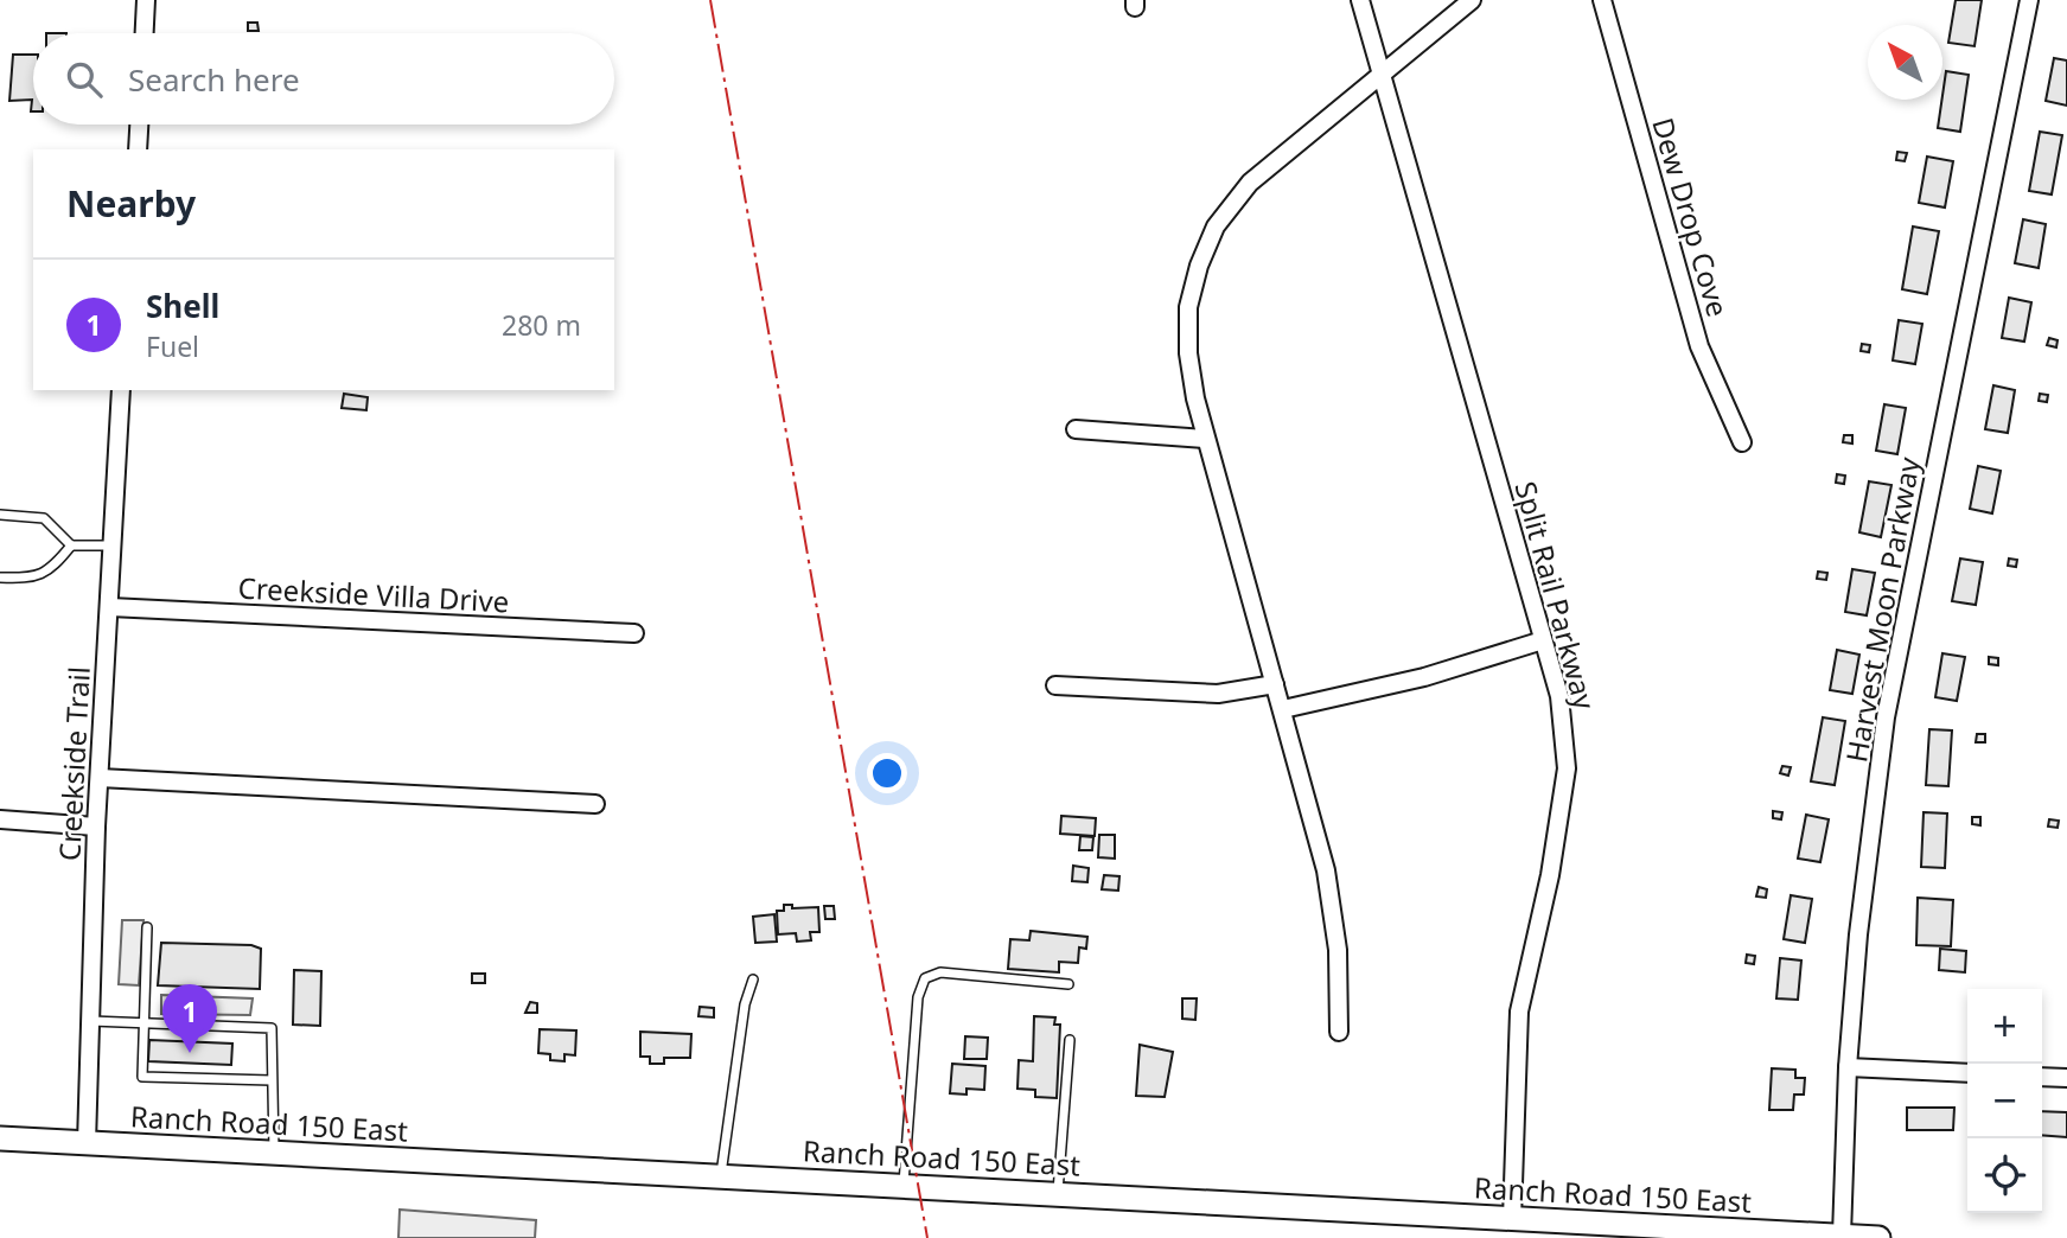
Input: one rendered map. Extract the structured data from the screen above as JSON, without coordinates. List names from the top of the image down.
{
  "streets": {
    "main road": ["Ranch Road 150 East"],
    "street": [
      "Dew Drop Cove",
      "Creekside Villa Drive",
      "Split Rail Parkway",
      "Harvest Moon Parkway",
      "Creekside Trail"
    ]
  },
  "crossings": [
    ["Creekside Villa Drive", "Creekside Trail"],
    ["Split Rail Parkway", "Ranch Road 150 East"],
    ["Harvest Moon Parkway", "Ranch Road 150 East"],
    ["Creekside Trail", "Ranch Road 150 East"]
  ],
  "north": "top left",
  "page": {
    "search": "Search here",
    "heading": "Nearby",
    "list": [
      {
        "mark": "1",
        "name": "Shell",
        "note": "Fuel",
        "value": "280 m"
      }
    ],
    "pins": "1",
    "map_buttons": ["+", "−"]
  }
}
